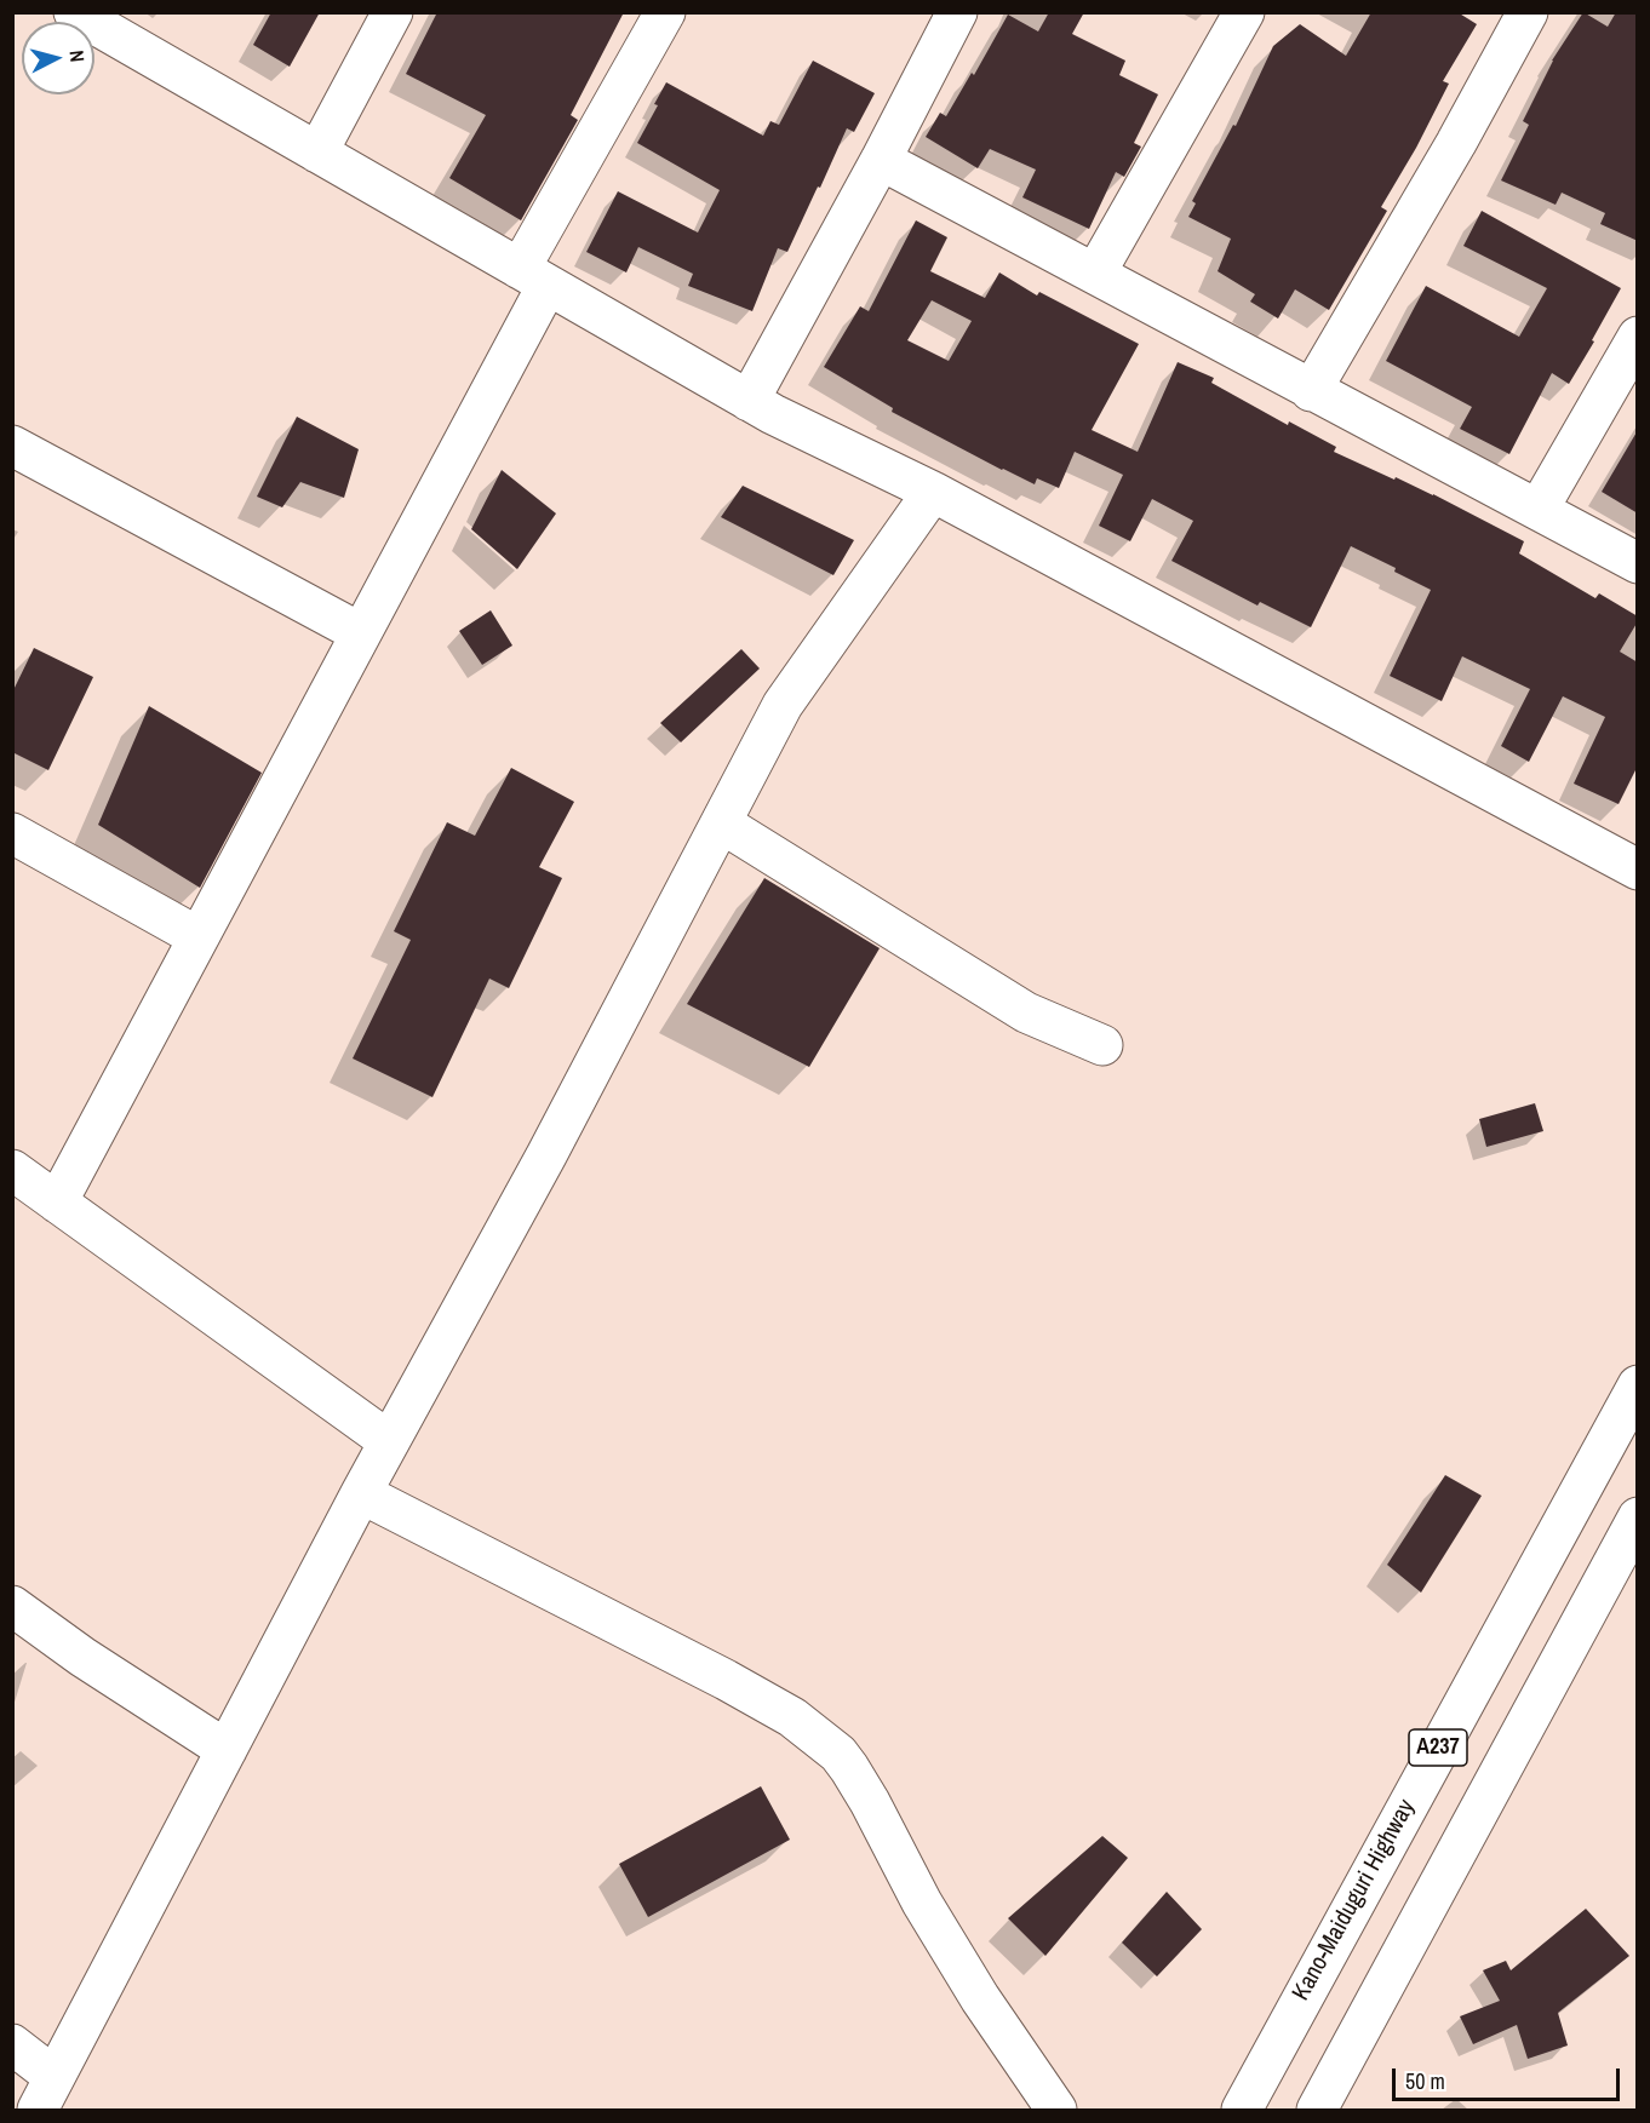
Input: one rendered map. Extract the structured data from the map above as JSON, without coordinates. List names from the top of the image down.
{
  "streets": {
    "main road": ["A237", "Kano-Maiduguri Highway"]
  },
  "scale_bar": "50 m",
  "north": "right"
}
